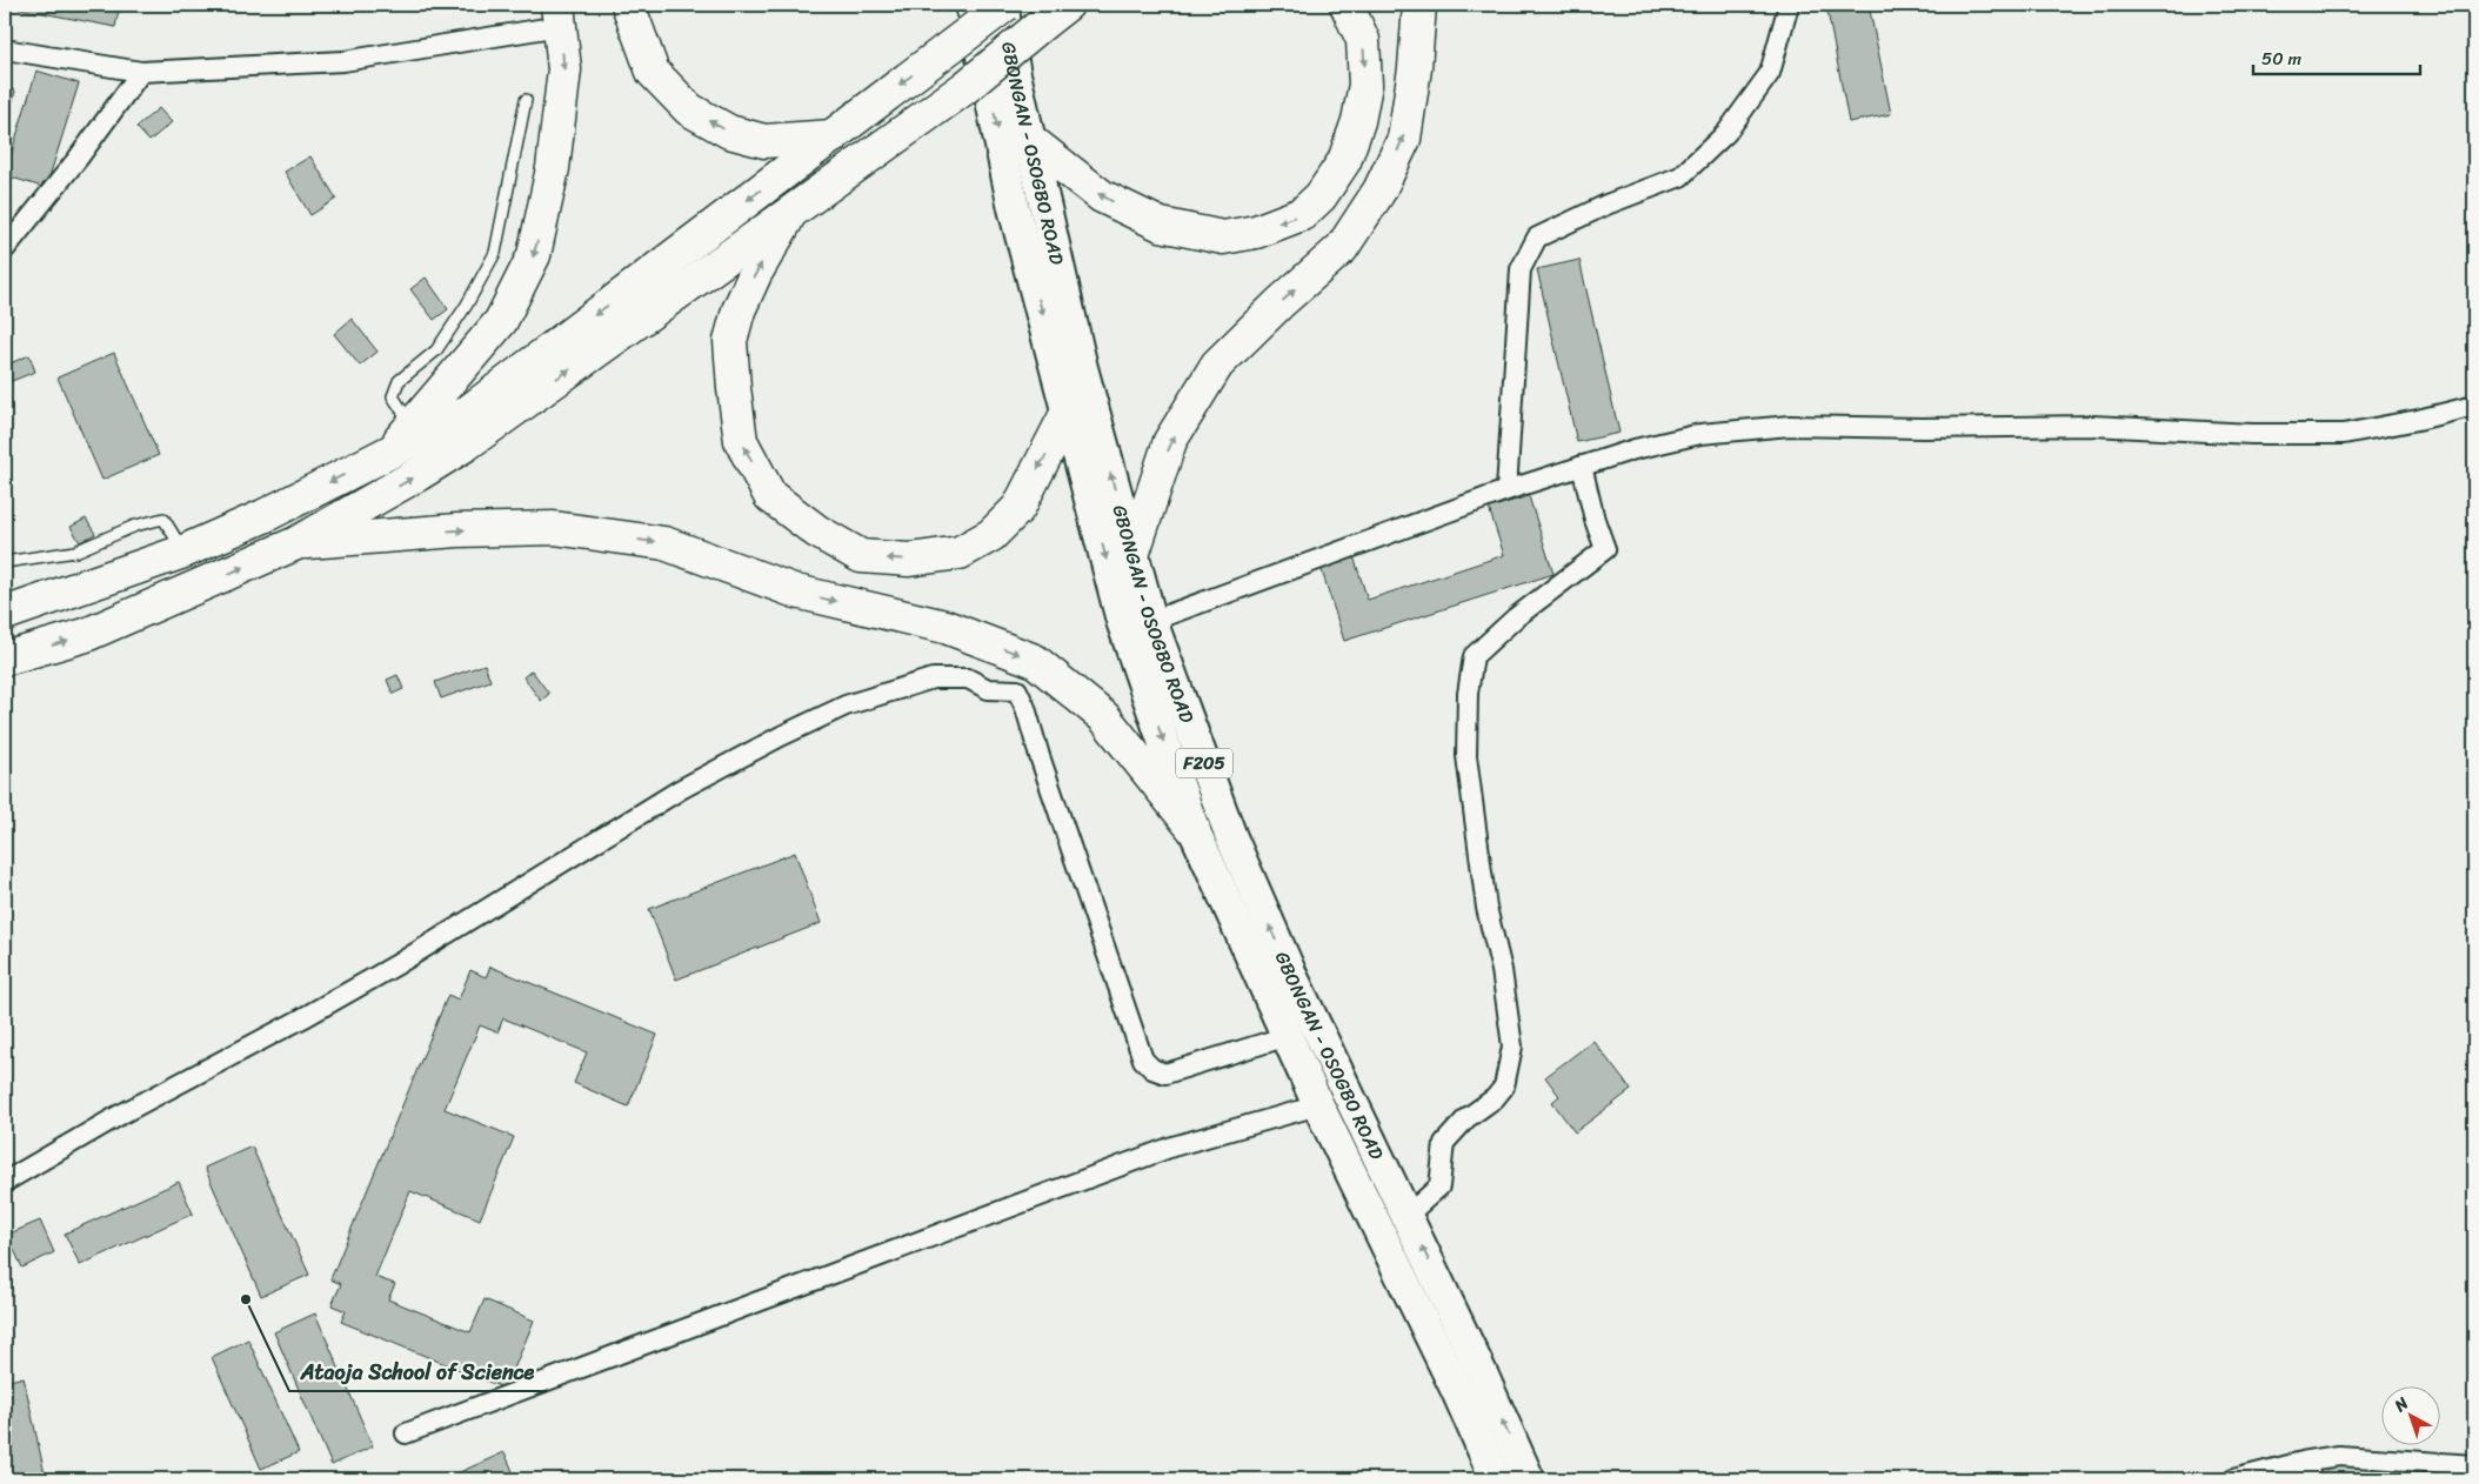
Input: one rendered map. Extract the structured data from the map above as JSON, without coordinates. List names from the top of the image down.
{
  "streets": {
    "main road": ["GBONGAN - OSOGBO ROAD", "F205"]
  },
  "places": ["Ataoja School of Science"],
  "scale_bar": "50 m",
  "north": "top left"
}
